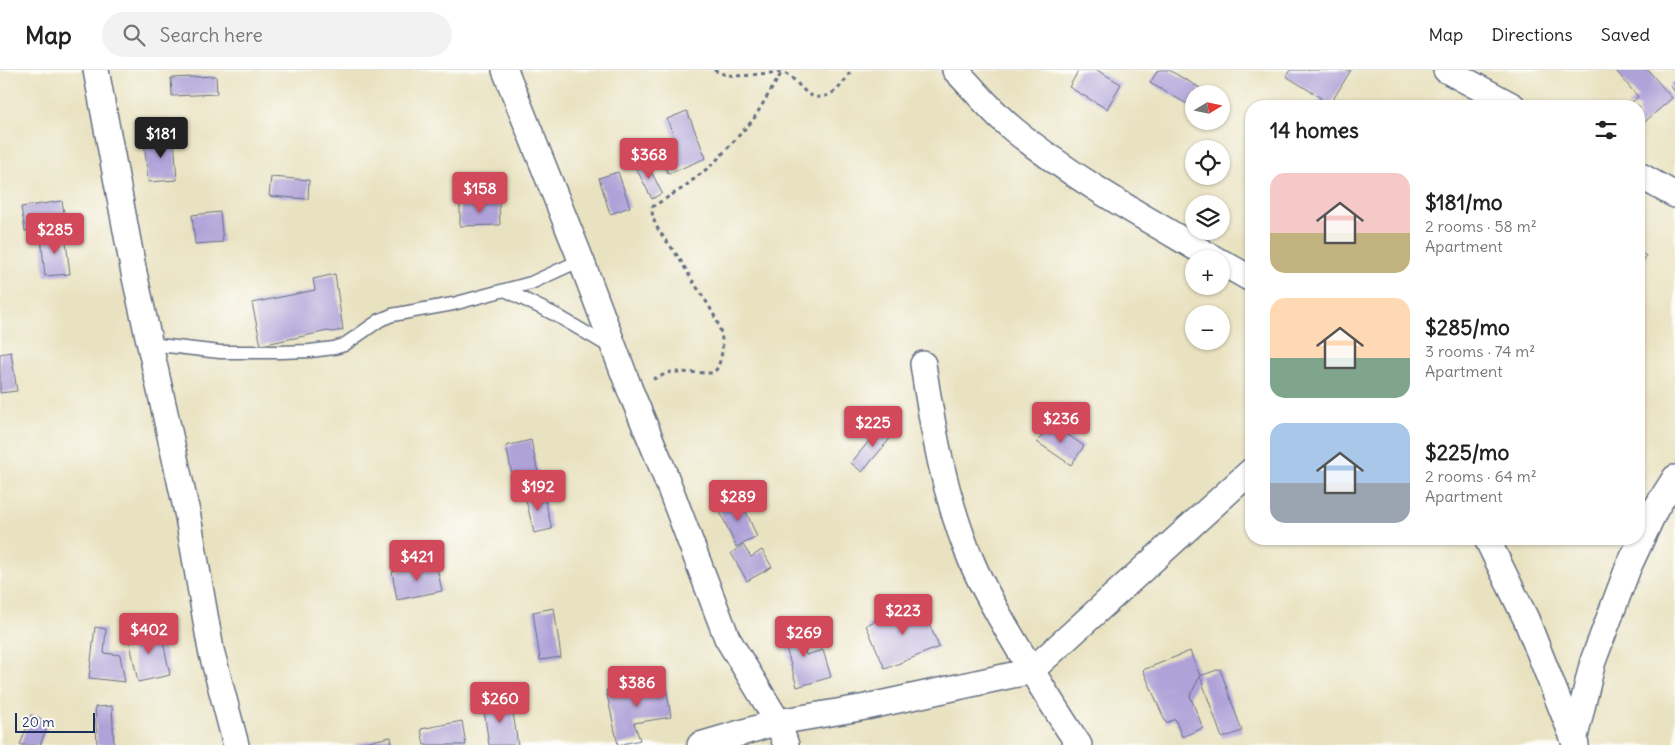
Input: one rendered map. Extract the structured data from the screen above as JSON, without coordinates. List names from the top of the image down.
{
  "scale_bar": "20 m",
  "north": "right",
  "page": {
    "header": "Map",
    "search": "Search here",
    "nav": ["Map", "Directions", "Saved"],
    "map_buttons": ["+", "−"],
    "heading": "14 homes",
    "price": [
      "$181",
      "$368",
      "$158",
      "$285",
      "$236",
      "$225",
      "$192",
      "$289",
      "$421",
      "$223",
      "$402",
      "$269",
      "$386",
      "$260"
    ],
    "list": [
      {
        "name": "$181/mo",
        "note": "2 rooms · 58 m² · Apartment"
      },
      {
        "name": "$285/mo",
        "note": "3 rooms · 74 m² · Apartment"
      },
      {
        "name": "$225/mo",
        "note": "2 rooms · 64 m² · Apartment"
      }
    ],
    "scale": "20 m"
  }
}
